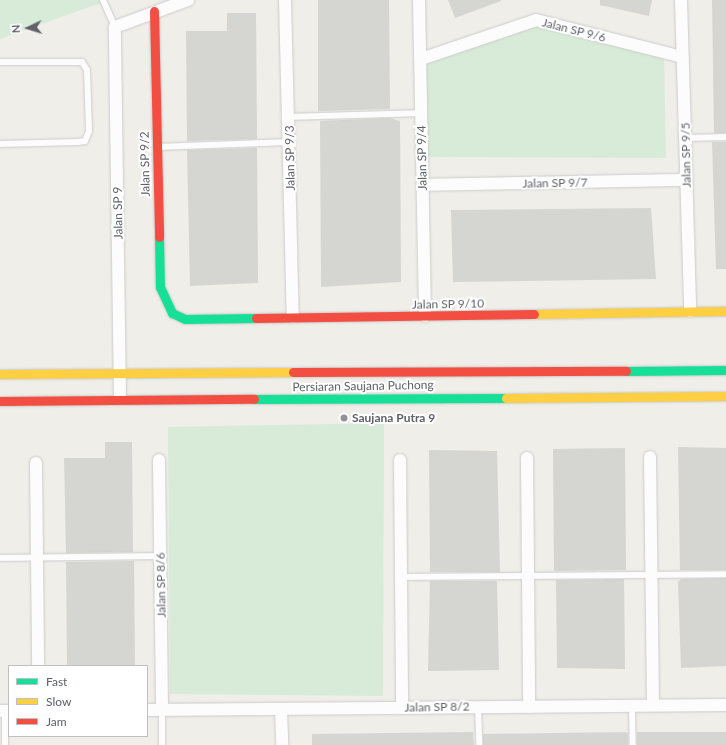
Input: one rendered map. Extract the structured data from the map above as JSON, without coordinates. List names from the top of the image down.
{
  "streets": {
    "street": [
      "Jalan SP 9/6",
      "Jalan SP 9/5",
      "Jalan SP 9/3",
      "Jalan SP 9/4",
      "Jalan SP 9/2",
      "Jalan SP 9/7",
      "Jalan SP 9",
      "Jalan SP 9/10",
      "Persiaran Saujana Puchong",
      "Jalan SP 8/6",
      "Jalan SP 8/2"
    ]
  },
  "crossings": [
    ["Jalan SP 9/6", "Jalan SP 9/5"],
    ["Jalan SP 9/6", "Jalan SP 9/4"],
    ["Jalan SP 9/5", "Jalan SP 9/7"],
    ["Jalan SP 9/5", "Jalan SP 9/10"],
    ["Jalan SP 9/3", "Jalan SP 9/10"],
    ["Jalan SP 9/4", "Jalan SP 9/7"],
    ["Jalan SP 9/4", "Jalan SP 9/10"],
    ["Jalan SP 9/2", "Jalan SP 9/10"],
    ["Jalan SP 9", "Persiaran Saujana Puchong"],
    ["Jalan SP 8/6", "Jalan SP 8/2"]
  ],
  "places": ["Saujana Putra 9"],
  "legend": ["Fast", "Slow", "Jam"],
  "north": "left"
}
